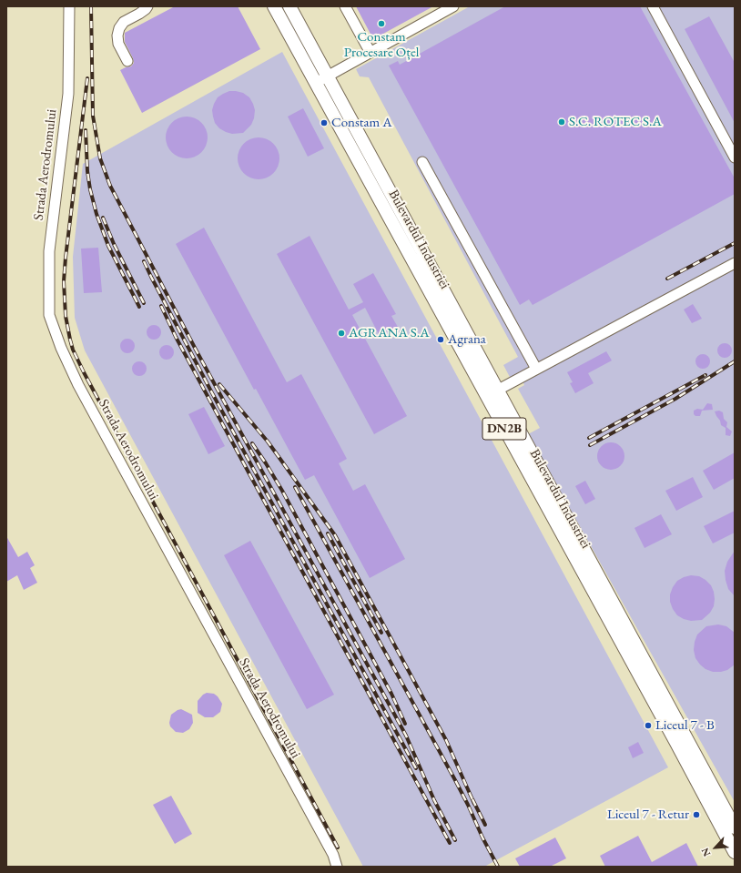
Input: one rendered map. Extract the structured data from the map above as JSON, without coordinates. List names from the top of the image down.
{
  "streets": {
    "main road": ["Bulevardul Industriei", "DN2B"],
    "street": ["Strada Aerodromului"]
  },
  "places": [
    "Constam Procesare Oțel",
    "S.C. ROTEC S.A",
    "Constam A",
    "AGRANA S.A",
    "Agrana",
    "Liceul 7 - B",
    "Liceul 7 - Retur"
  ],
  "north": "bottom left"
}
